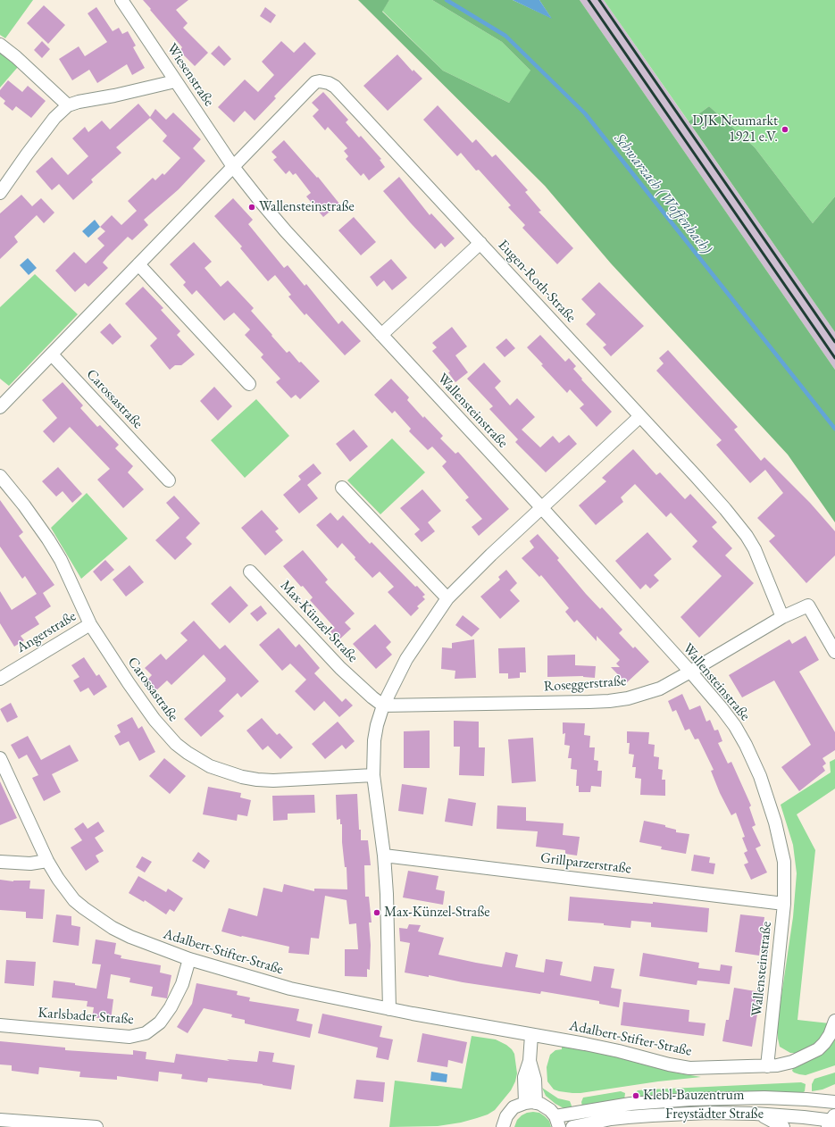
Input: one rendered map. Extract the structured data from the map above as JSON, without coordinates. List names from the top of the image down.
{
  "streets": {
    "street": [
      "Wiesenstraße",
      "Eugen-Roth-Straße",
      "Carossastraße",
      "Wallensteinstraße",
      "Max-Künzel-Straße",
      "Angerstraße",
      "Roseggerstraße",
      "Grillparzerstraße",
      "Adalbert-Stifter-Straße",
      "Karlsbader Straße",
      "Freystädter Straße"
    ]
  },
  "crossings": [
    ["Wiesenstraße", "Eugen-Roth-Straße"],
    ["Wiesenstraße", "Wallensteinstraße"],
    ["Eugen-Roth-Straße", "Wallensteinstraße"],
    ["Eugen-Roth-Straße", "Roseggerstraße"],
    ["Carossastraße", "Angerstraße"],
    ["Wallensteinstraße", "Roseggerstraße"],
    ["Wallensteinstraße", "Grillparzerstraße"],
    ["Wallensteinstraße", "Adalbert-Stifter-Straße"],
    ["Max-Künzel-Straße", "Roseggerstraße"],
    ["Adalbert-Stifter-Straße", "Karlsbader Straße"]
  ],
  "water": ["Schwarzach (Woffenbach)"],
  "places": [
    "DJK Neumarkt 1921 e.V.",
    "Wallensteinstraße",
    "Max-Künzel-Straße",
    "Klebl-Bauzentrum"
  ]
}
